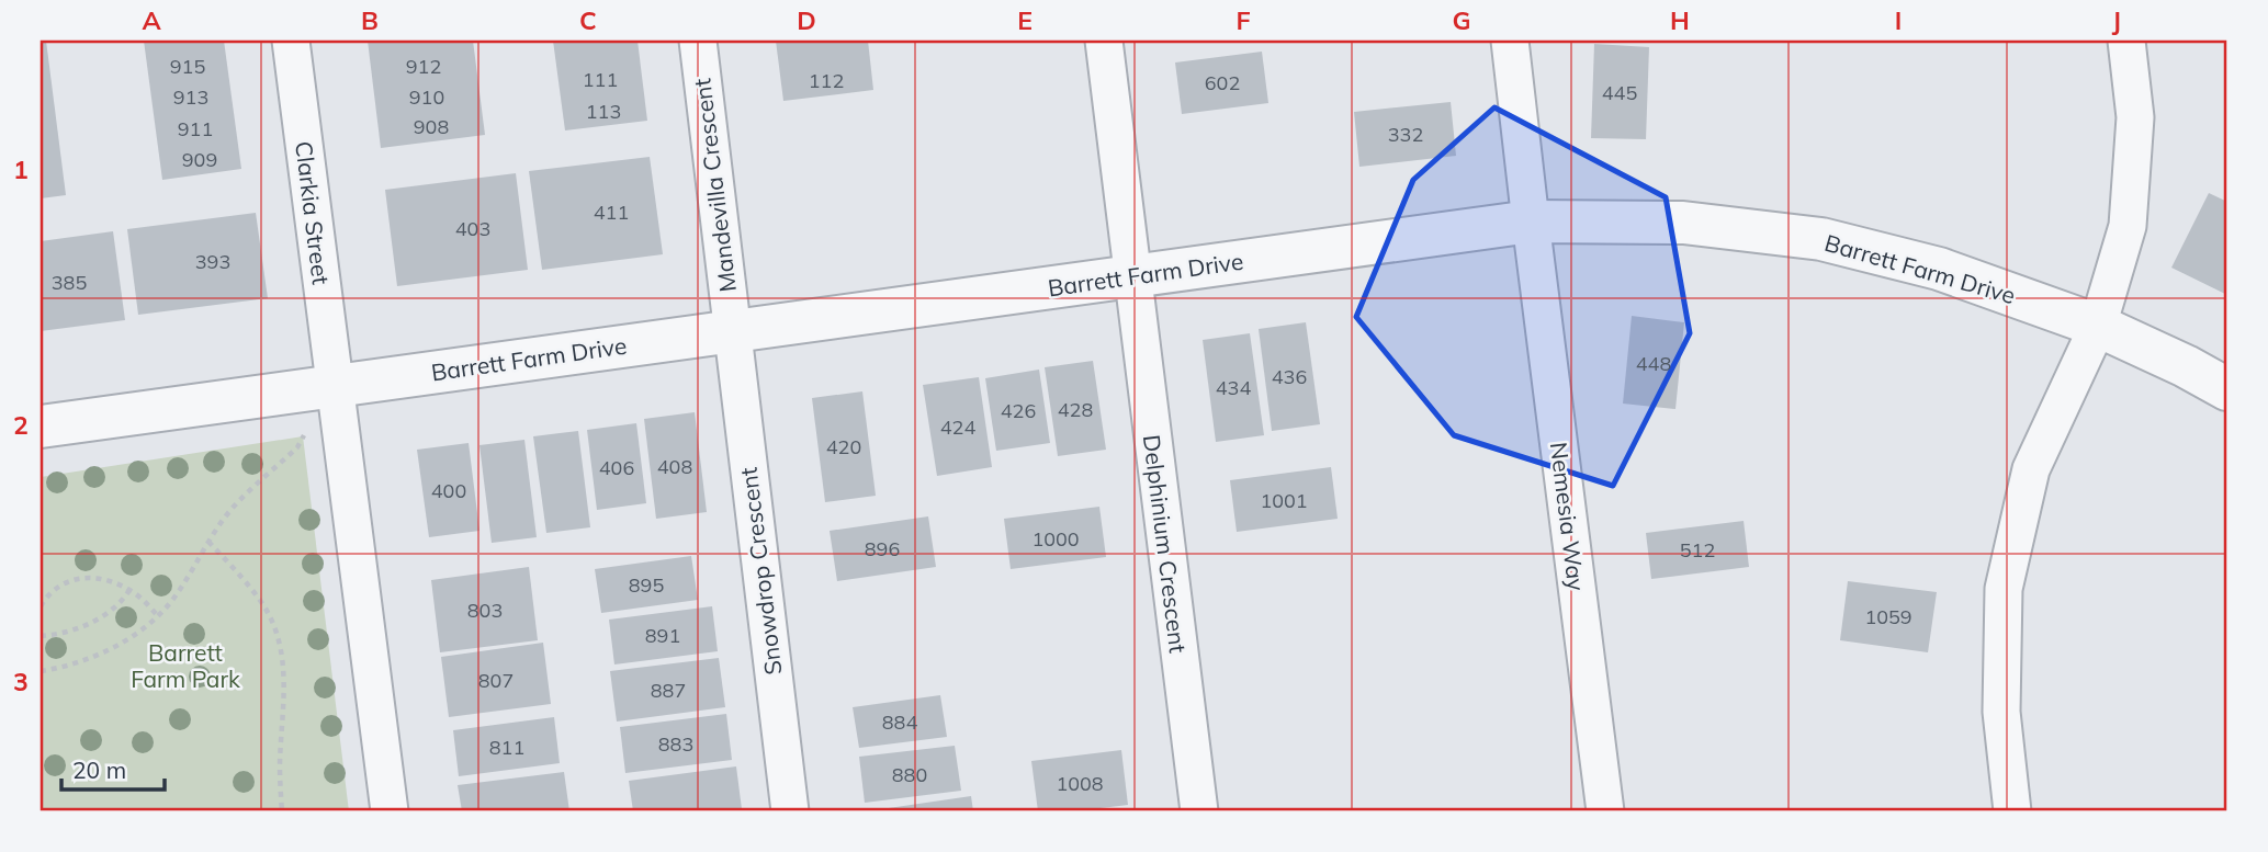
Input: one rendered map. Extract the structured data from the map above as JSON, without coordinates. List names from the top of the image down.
{
  "streets": {
    "street": [
      "Mandevilla Crescent",
      "Clarkia Street",
      "Barrett Farm Drive",
      "Nemesia Way",
      "Delphinium Crescent",
      "Snowdrop Crescent"
    ]
  },
  "crossings": [
    ["Mandevilla Crescent", "Barrett Farm Drive"],
    ["Mandevilla Crescent", "Snowdrop Crescent"],
    ["Clarkia Street", "Barrett Farm Drive"],
    ["Barrett Farm Drive", "Nemesia Way"],
    ["Barrett Farm Drive", "Delphinium Crescent"],
    ["Barrett Farm Drive", "Snowdrop Crescent"]
  ],
  "parks": ["Barrett Farm Park"],
  "house_numbers": [
    "915",
    "912",
    "111",
    "112",
    "602",
    "445",
    "913",
    "910",
    "113",
    "908",
    "911",
    "332",
    "909",
    "411",
    "403",
    "393",
    "385",
    "448",
    "436",
    "434",
    "428",
    "426",
    "424",
    "420",
    "408",
    "406",
    "400",
    "1001",
    "1000",
    "896",
    "512",
    "895",
    "803",
    "1059",
    "891",
    "807",
    "887",
    "884",
    "883",
    "811",
    "880",
    "1008"
  ],
  "scale_bar": "20 m",
  "grid": {
    "columns": [
      "A",
      "B",
      "C",
      "D",
      "E",
      "F",
      "G",
      "H",
      "I",
      "J"
    ],
    "rows": ["1", "2", "3"]
  }
}
